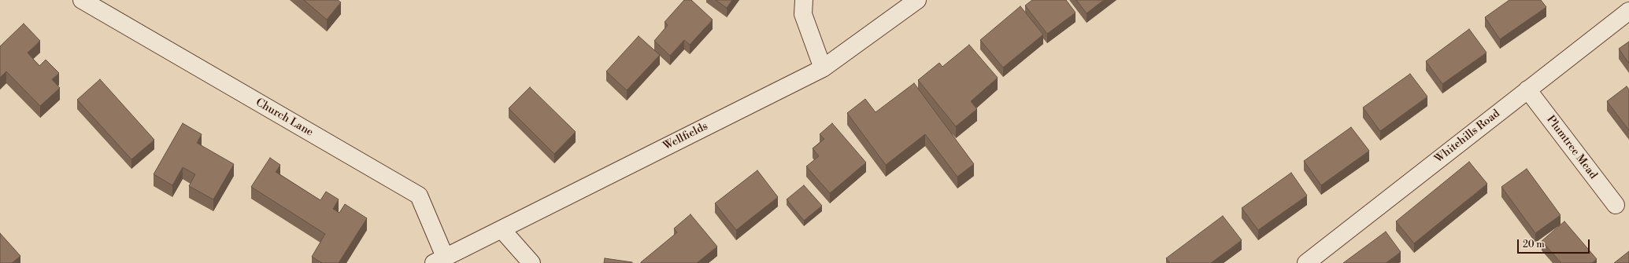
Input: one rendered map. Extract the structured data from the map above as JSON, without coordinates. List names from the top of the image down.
{
  "streets": {
    "street": [
      "Church Lane",
      "Wellfields",
      "Whitehills Road",
      "Plumtree Mead"
    ]
  },
  "crossings": [
    ["Church Lane", "Wellfields"],
    ["Whitehills Road", "Plumtree Mead"]
  ],
  "scale_bar": "20 m"
}
